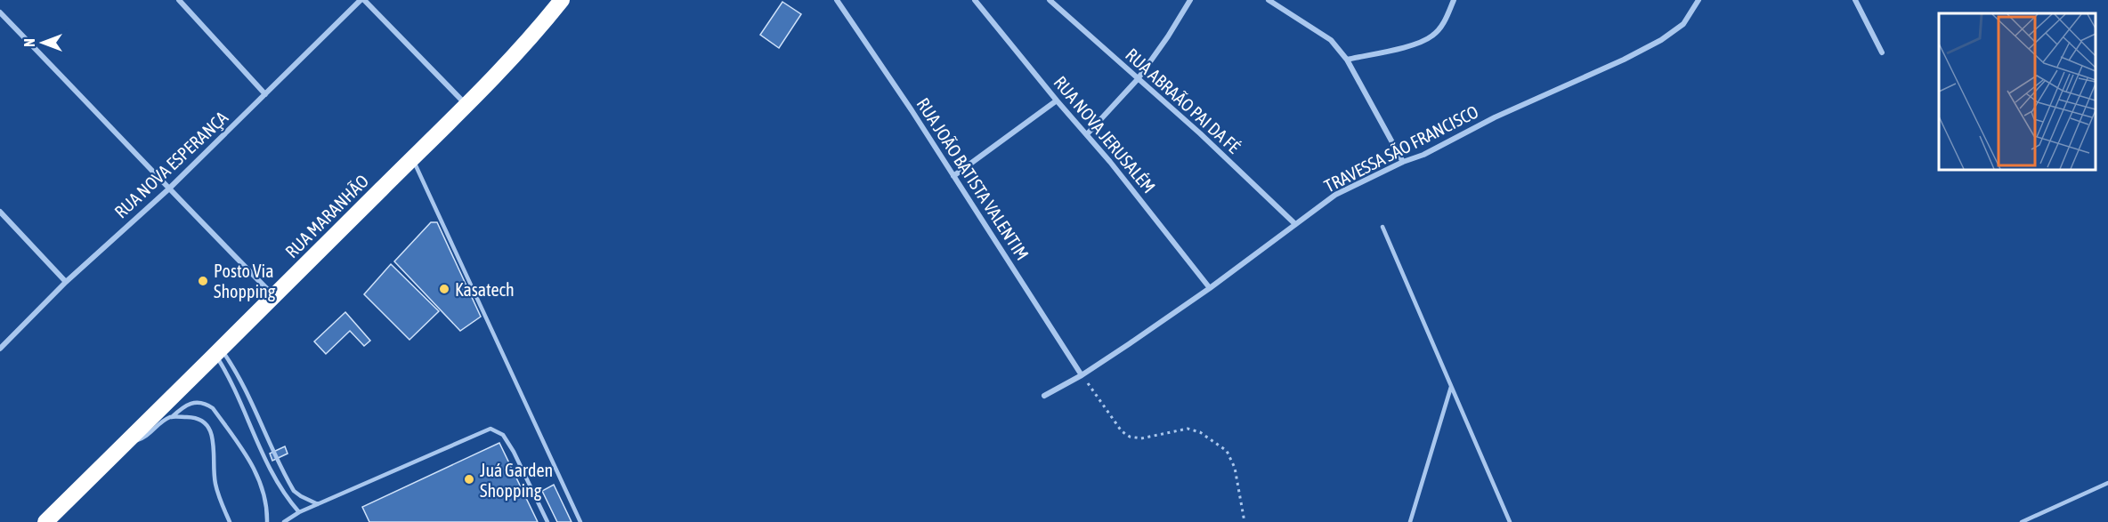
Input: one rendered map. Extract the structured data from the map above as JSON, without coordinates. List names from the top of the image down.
{
  "streets": {
    "highway": ["RUA MARANHÃO"],
    "street": [
      "RUA ABRAÃO PAI DA FÉ",
      "RUA NOVA JERUSALÉM",
      "TRAVESSA SÃO FRANCISCO",
      "RUA NOVA ESPERANÇA",
      "RUA JOÃO BATISTA VALENTIM"
    ]
  },
  "crossings": [
    ["RUA ABRAÃO PAI DA FÉ", "TRAVESSA SÃO FRANCISCO"],
    ["RUA NOVA JERUSALÉM", "TRAVESSA SÃO FRANCISCO"],
    ["TRAVESSA SÃO FRANCISCO", "RUA JOÃO BATISTA VALENTIM"]
  ],
  "places": ["Posto Via Shopping", "Kasatech", "Juá Garden Shopping"],
  "north": "left"
}
